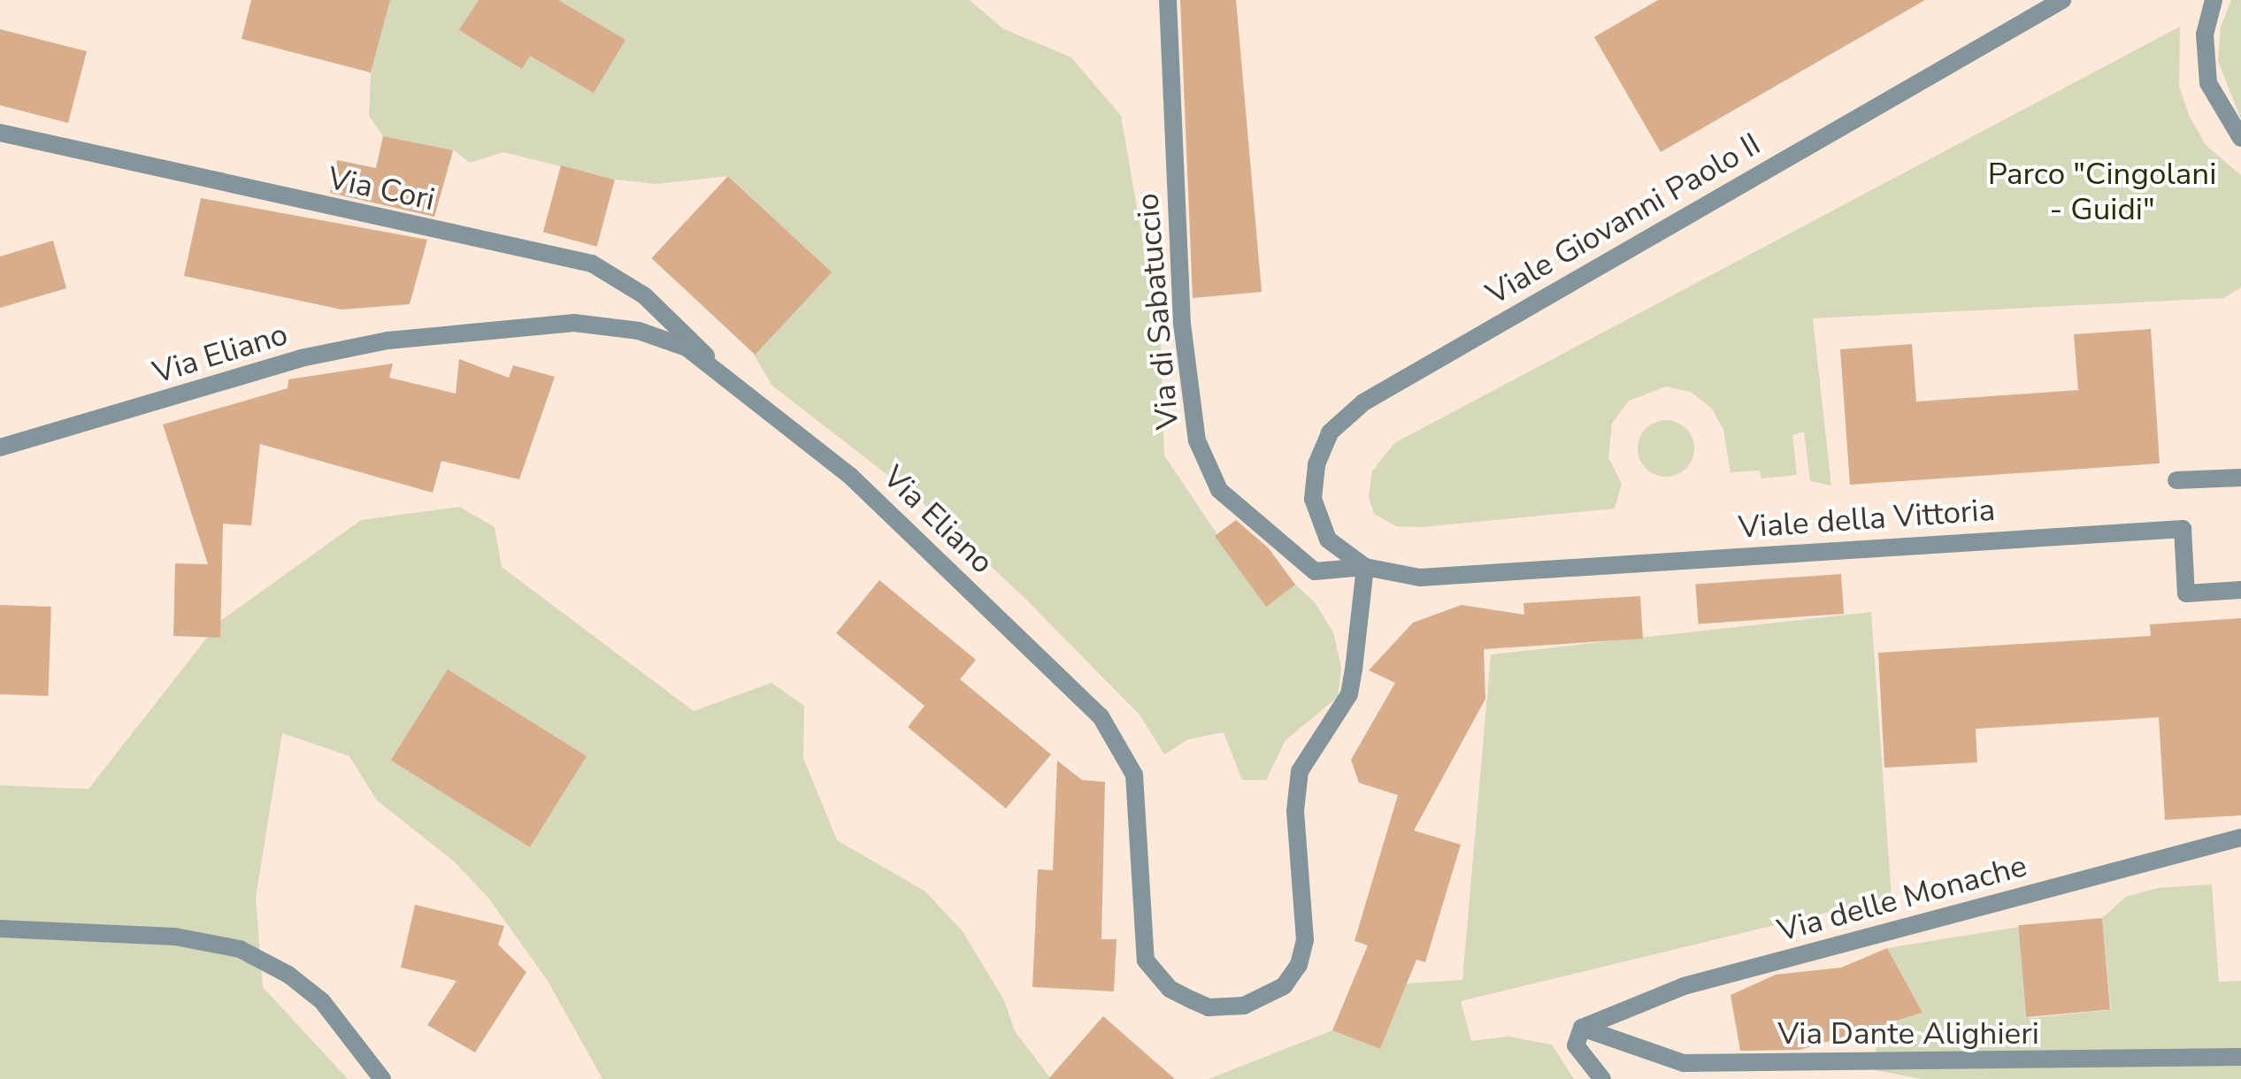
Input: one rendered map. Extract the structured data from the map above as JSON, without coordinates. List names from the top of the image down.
{
  "streets": {
    "street": [
      "Via Cori",
      "Viale Giovanni Paolo II",
      "Via di Sabatuccio",
      "Via Eliano",
      "Viale della Vittoria",
      "Via delle Monache",
      "Via Dante Alighieri"
    ]
  },
  "crossings": [
    ["Via Cori", "Via Eliano"],
    ["Viale Giovanni Paolo II", "Via di Sabatuccio"],
    ["Viale Giovanni Paolo II", "Via Eliano"],
    ["Viale Giovanni Paolo II", "Viale della Vittoria"],
    ["Via di Sabatuccio", "Via Eliano"],
    ["Via di Sabatuccio", "Viale della Vittoria"],
    ["Via Eliano", "Viale della Vittoria"],
    ["Via delle Monache", "Via Dante Alighieri"]
  ],
  "parks": ["Parco \"Cingolani - Guidi\""]
}
